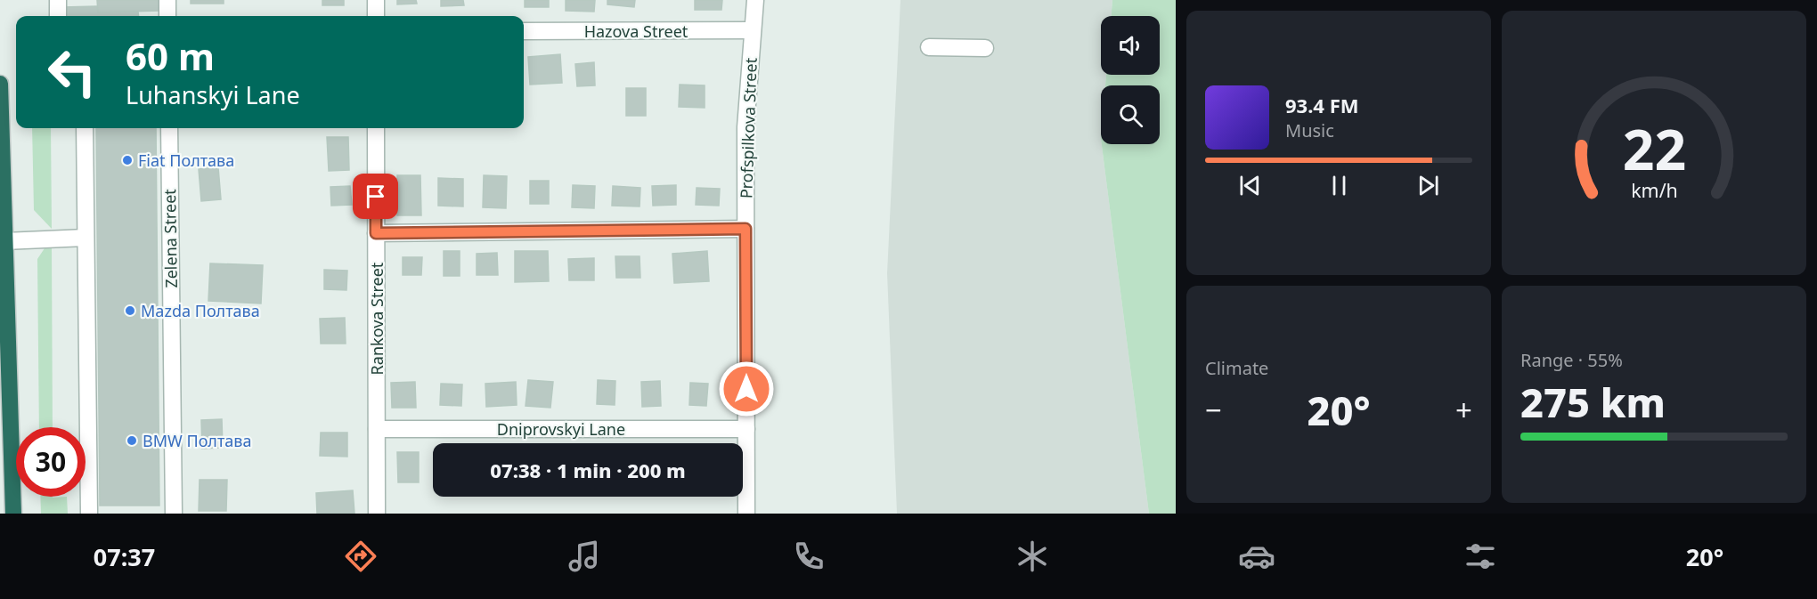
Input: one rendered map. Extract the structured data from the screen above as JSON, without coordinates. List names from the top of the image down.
{
  "streets": {
    "street": [
      "Hazova Street",
      "Profspilkova Street",
      "Zelena Street",
      "Rankova Street",
      "Dniprovskyi Lane"
    ]
  },
  "crossings": [
    ["Hazova Street", "Profspilkova Street"],
    ["Profspilkova Street", "Dniprovskyi Lane"],
    ["Rankova Street", "Dniprovskyi Lane"]
  ],
  "places": ["Fiat Полтава", "Mazda Полтава", "BMW Полтава"],
  "page": {
    "turn": ["60 m", "Luhanskyi Lane"],
    "song": ["93.4 FM", "Music"],
    "tile": [
      "Climate",
      ["Range · 55%", "275 km"]
    ],
    "heat": ["−", "20°", "+"],
    "limit": "30",
    "trip": "07:38 · 1 min · 200 m",
    "tabs": ["07:37", "20°"],
    "gauge": ["22", "km/h"]
  }
}
